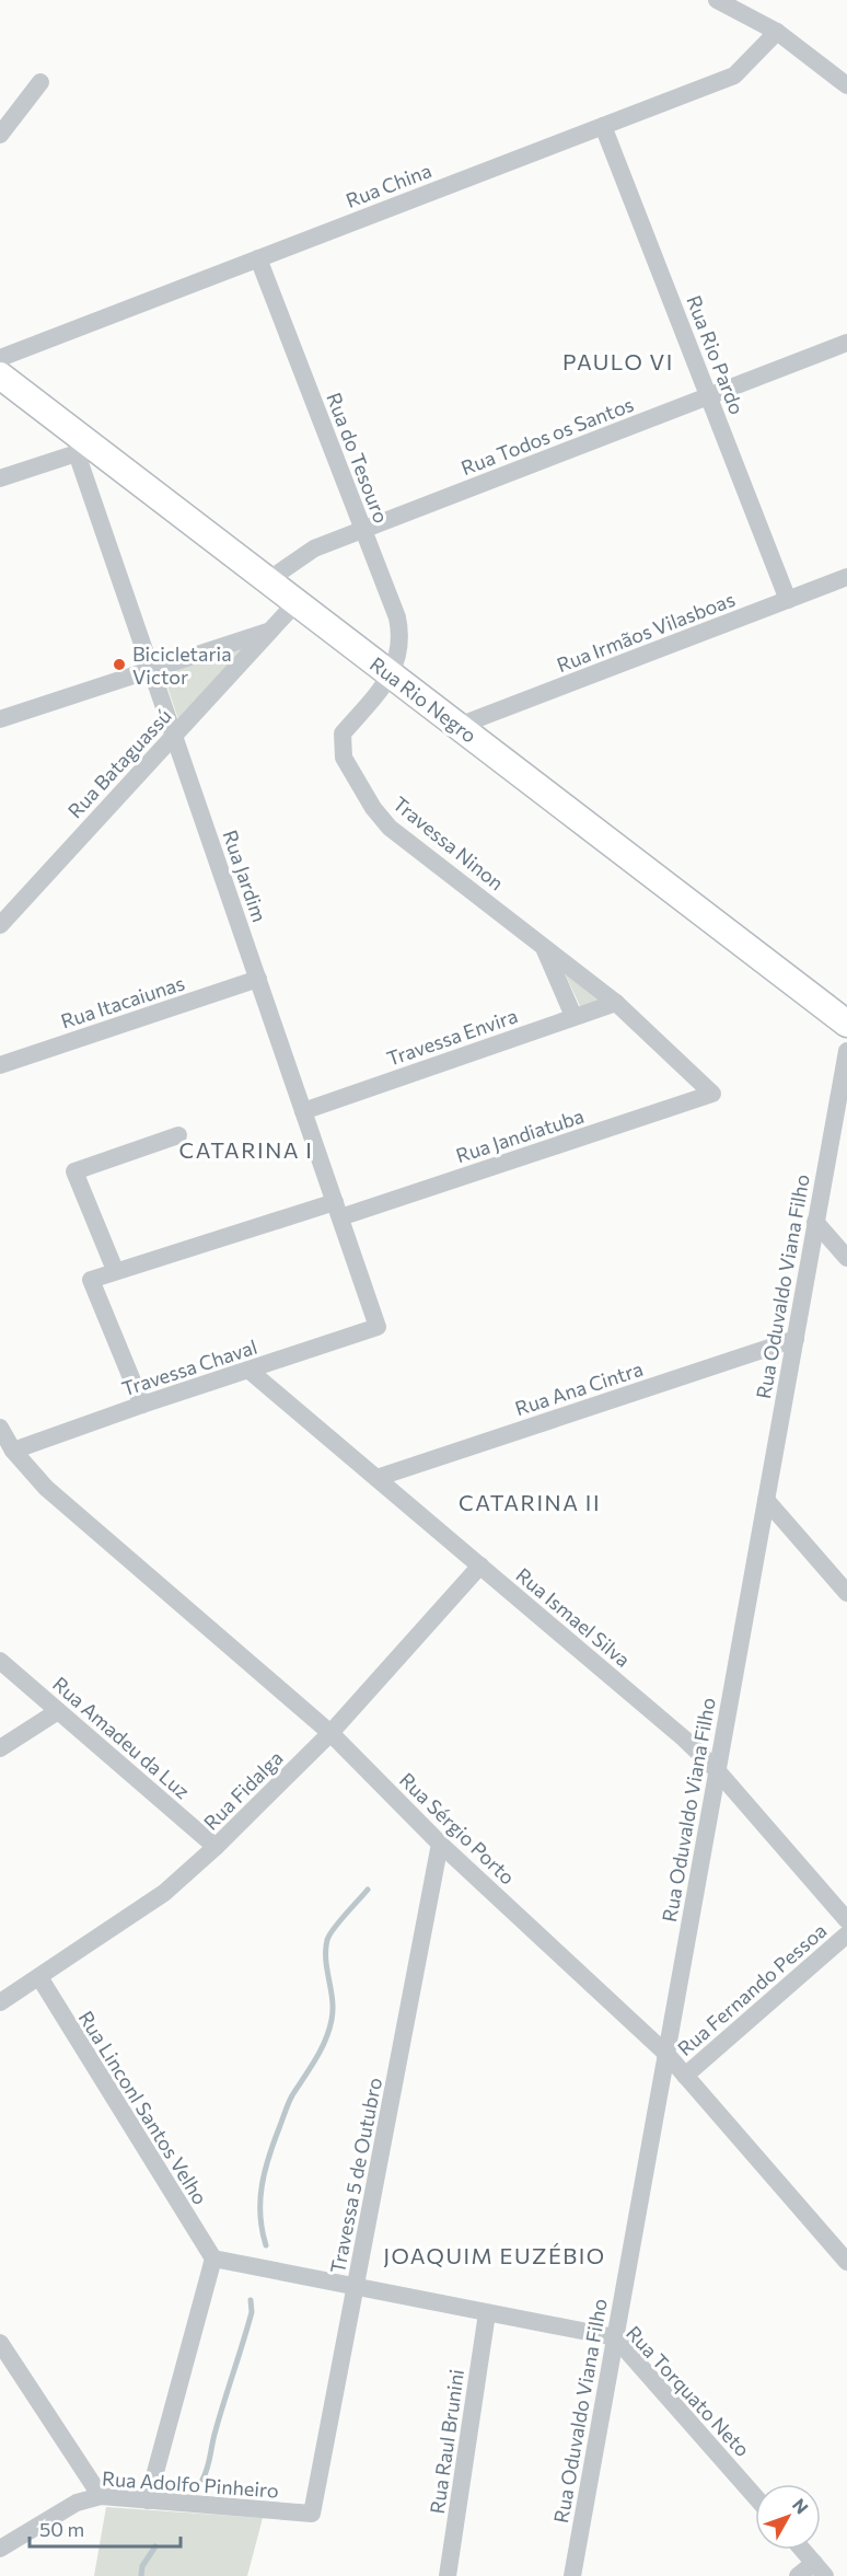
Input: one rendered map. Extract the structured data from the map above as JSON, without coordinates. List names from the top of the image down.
{
  "streets": {
    "main road": ["Rua Rio Negro"],
    "street": [
      "Rua China",
      "Rua Rio Pardo",
      "Rua Todos os Santos",
      "Rua do Tesouro",
      "Rua Irmãos Vilasboas",
      "Rua Bataguassú",
      "Travessa Ninon",
      "Rua Jardim",
      "Rua Itacaiunas",
      "Travessa Envira",
      "Rua Jandiatuba",
      "Rua Oduvaldo Viana Filho",
      "Travessa Chaval",
      "Rua Ana Cintra",
      "Rua Ismael Silva",
      "Rua Amadeu da Luz",
      "Rua Fidalga",
      "Rua Sérgio Porto",
      "Rua Fernando Pessoa",
      "Rua Linconl Santos Velho",
      "Travessa 5 de Outubro",
      "Rua Torquato Neto",
      "Rua Raul Brunini",
      "Rua Adolfo Pinheiro"
    ]
  },
  "crossings": [
    ["Rua China", "Rua Rio Pardo"],
    ["Rua China", "Rua do Tesouro"],
    ["Rua Rio Pardo", "Rua Todos os Santos"],
    ["Rua Rio Pardo", "Rua Irmãos Vilasboas"],
    ["Rua Todos os Santos", "Rua do Tesouro"],
    ["Rua Todos os Santos", "Rua Rio Negro"],
    ["Rua do Tesouro", "Rua Rio Negro"],
    ["Rua do Tesouro", "Travessa Ninon"],
    ["Rua Irmãos Vilasboas", "Rua Rio Negro"],
    ["Rua Rio Negro", "Rua Bataguassú"],
    ["Rua Rio Negro", "Travessa Ninon"],
    ["Rua Rio Negro", "Rua Jardim"],
    ["Rua Bataguassú", "Rua Jardim"],
    ["Travessa Ninon", "Travessa Envira"],
    ["Travessa Ninon", "Rua Jandiatuba"],
    ["Rua Jardim", "Rua Itacaiunas"],
    ["Rua Jardim", "Travessa Envira"],
    ["Rua Jardim", "Rua Jandiatuba"],
    ["Rua Jardim", "Travessa Chaval"],
    ["Rua Jandiatuba", "Travessa Chaval"],
    ["Rua Oduvaldo Viana Filho", "Rua Ana Cintra"],
    ["Rua Oduvaldo Viana Filho", "Rua Ismael Silva"],
    ["Rua Oduvaldo Viana Filho", "Rua Sérgio Porto"],
    ["Rua Oduvaldo Viana Filho", "Rua Torquato Neto"],
    ["Travessa Chaval", "Rua Ismael Silva"],
    ["Travessa Chaval", "Rua Sérgio Porto"],
    ["Rua Ana Cintra", "Rua Ismael Silva"],
    ["Rua Ismael Silva", "Rua Fidalga"],
    ["Rua Amadeu da Luz", "Rua Fidalga"],
    ["Rua Fidalga", "Rua Sérgio Porto"],
    ["Rua Fidalga", "Rua Linconl Santos Velho"],
    ["Rua Sérgio Porto", "Rua Fernando Pessoa"],
    ["Rua Sérgio Porto", "Travessa 5 de Outubro"],
    ["Rua Linconl Santos Velho", "Rua Torquato Neto"],
    ["Travessa 5 de Outubro", "Rua Torquato Neto"],
    ["Travessa 5 de Outubro", "Rua Adolfo Pinheiro"],
    ["Rua Torquato Neto", "Rua Raul Brunini"]
  ],
  "districts": [
    "PAULO VI",
    "CATARINA I",
    "CATARINA II",
    "JOAQUIM EUZÉBIO"
  ],
  "places": ["Bicicletaria Victor"],
  "scale_bar": "50 m",
  "north": "top right"
}
